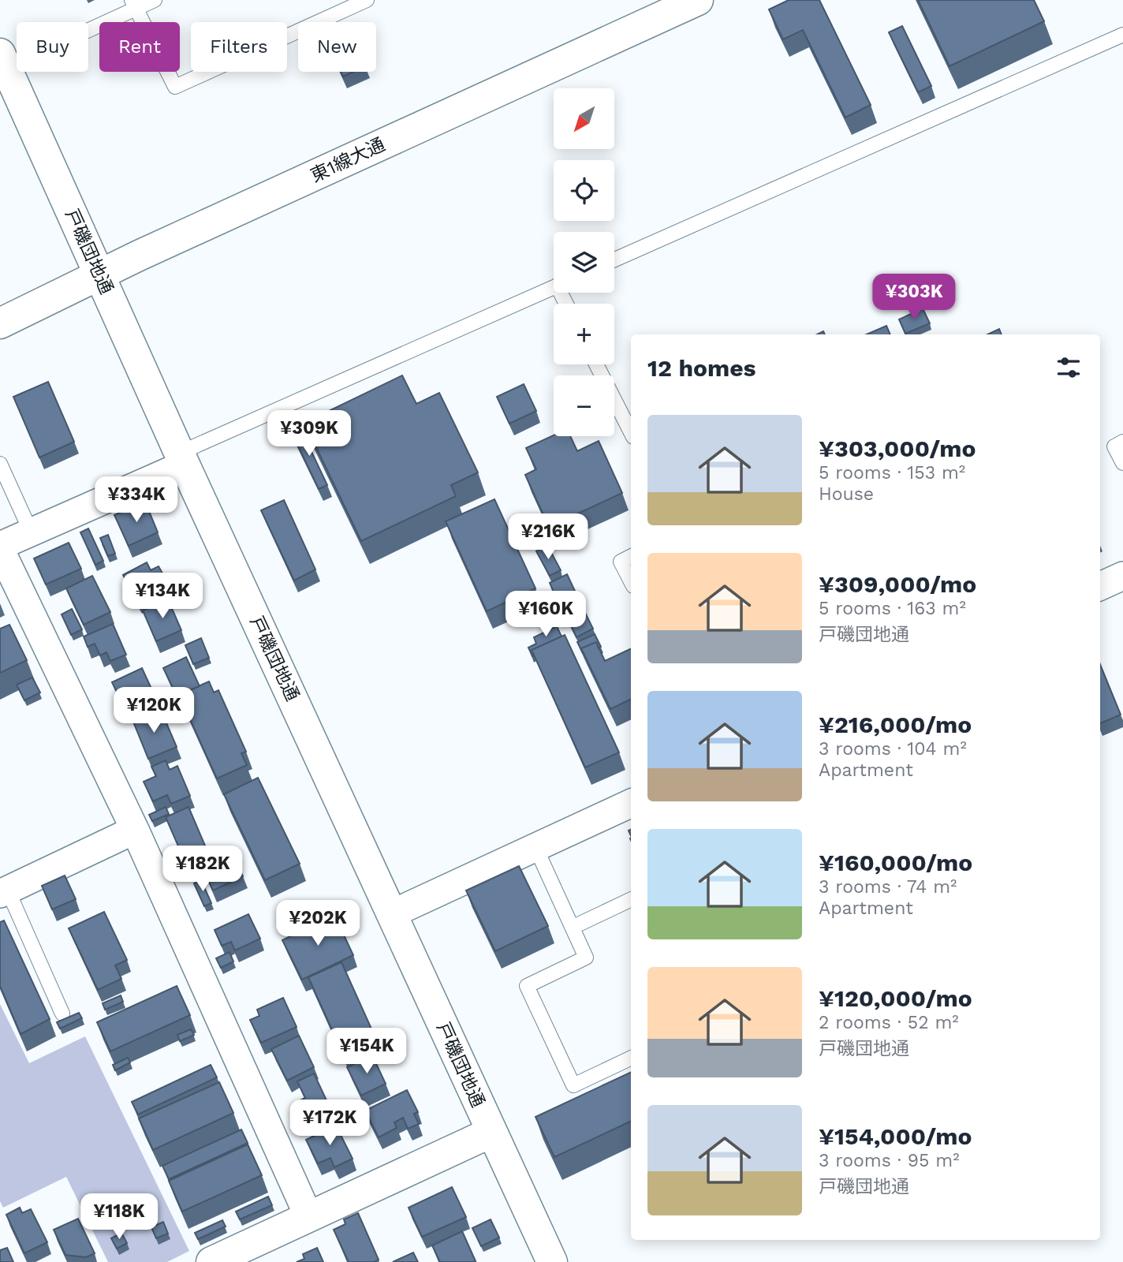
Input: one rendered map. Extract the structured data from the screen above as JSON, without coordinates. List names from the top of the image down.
{
  "streets": {
    "street": ["東1線大通", "戸磯団地通"]
  },
  "crossings": [
    ["東1線大通", "戸磯団地通"]
  ],
  "north": "bottom left",
  "page": {
    "chip": [
      "Buy",
      "Rent",
      "Filters",
      "New"
    ],
    "map_buttons": ["+", "−"],
    "price": [
      "¥303K",
      "¥309K",
      "¥334K",
      "¥216K",
      "¥134K",
      "¥160K",
      "¥120K",
      "¥182K",
      "¥202K",
      "¥154K",
      "¥172K",
      "¥118K"
    ],
    "heading": "12 homes",
    "list": [
      {
        "name": "¥303,000/mo",
        "note": "5 rooms · 153 m² · House"
      },
      {
        "name": "¥309,000/mo",
        "note": "5 rooms · 163 m² · 戸磯団地通"
      },
      {
        "name": "¥216,000/mo",
        "note": "3 rooms · 104 m² · Apartment"
      },
      {
        "name": "¥160,000/mo",
        "note": "3 rooms · 74 m² · Apartment"
      },
      {
        "name": "¥120,000/mo",
        "note": "2 rooms · 52 m² · 戸磯団地通"
      },
      {
        "name": "¥154,000/mo",
        "note": "3 rooms · 95 m² · 戸磯団地通"
      }
    ]
  }
}
